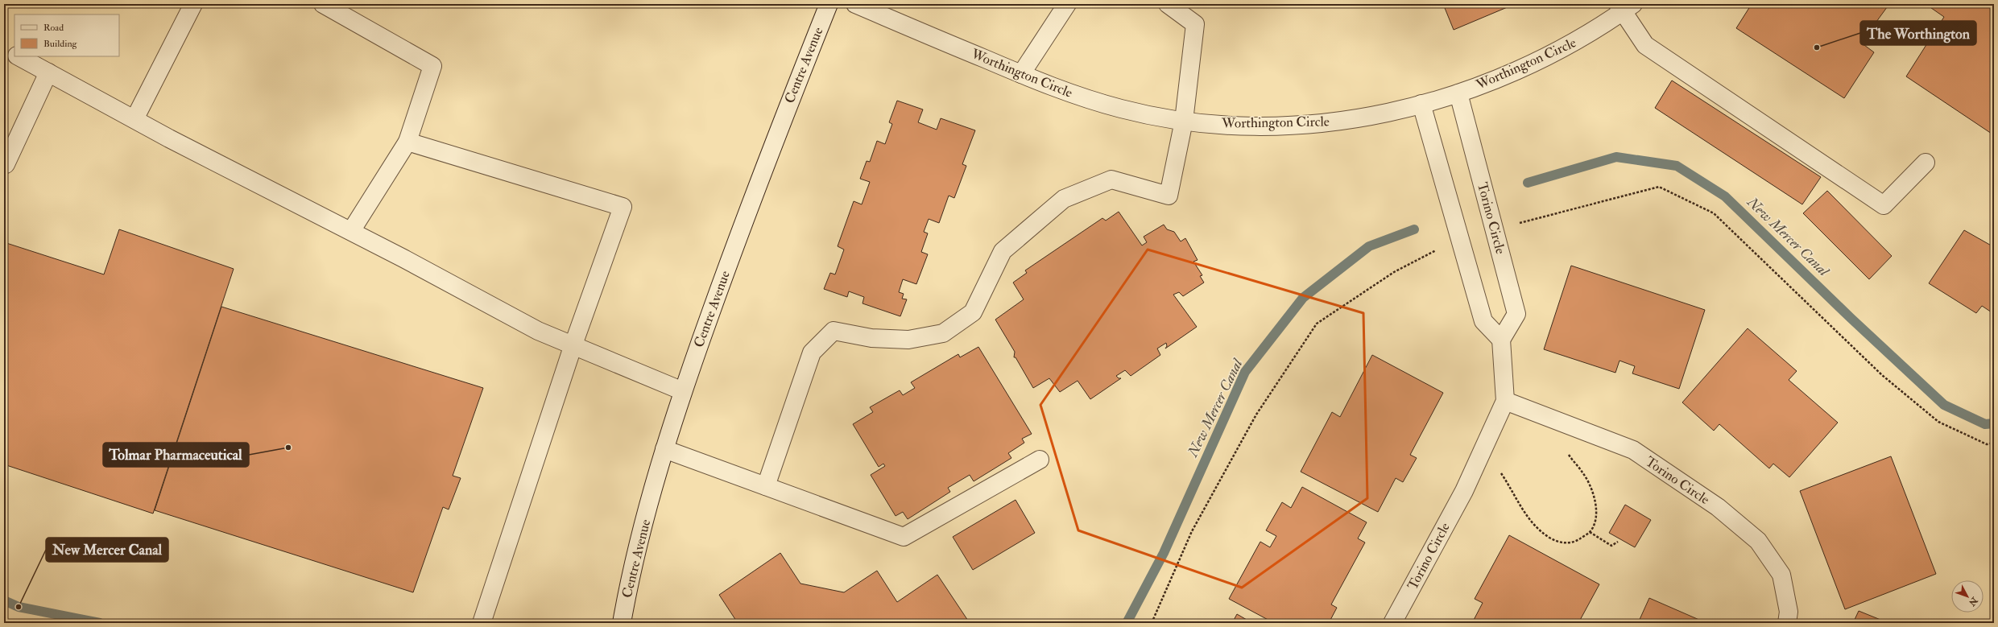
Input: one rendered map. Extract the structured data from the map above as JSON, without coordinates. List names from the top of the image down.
{
  "streets": {
    "street": ["Worthington Circle", "Centre Avenue", "Torino Circle"]
  },
  "crossings": [
    ["Worthington Circle", "Torino Circle"]
  ],
  "water": ["New Mercer Canal"],
  "places": ["The Worthington", "Tolmar Pharmaceutical", "New Mercer Canal"],
  "legend": ["Road", "Building"],
  "north": "bottom right"
}
